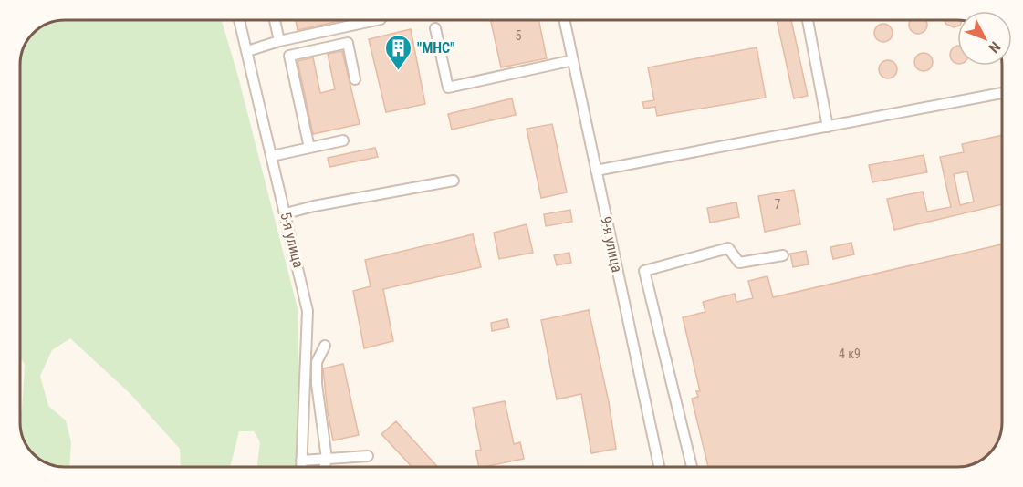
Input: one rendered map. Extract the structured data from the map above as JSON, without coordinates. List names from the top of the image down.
{
  "streets": {
    "street": ["5-я улица", "9-я улица"]
  },
  "places": {
    "building": ["\"МНС\""]
  },
  "house_numbers": ["5", "7", "4 к9"],
  "north": "bottom right"
}
